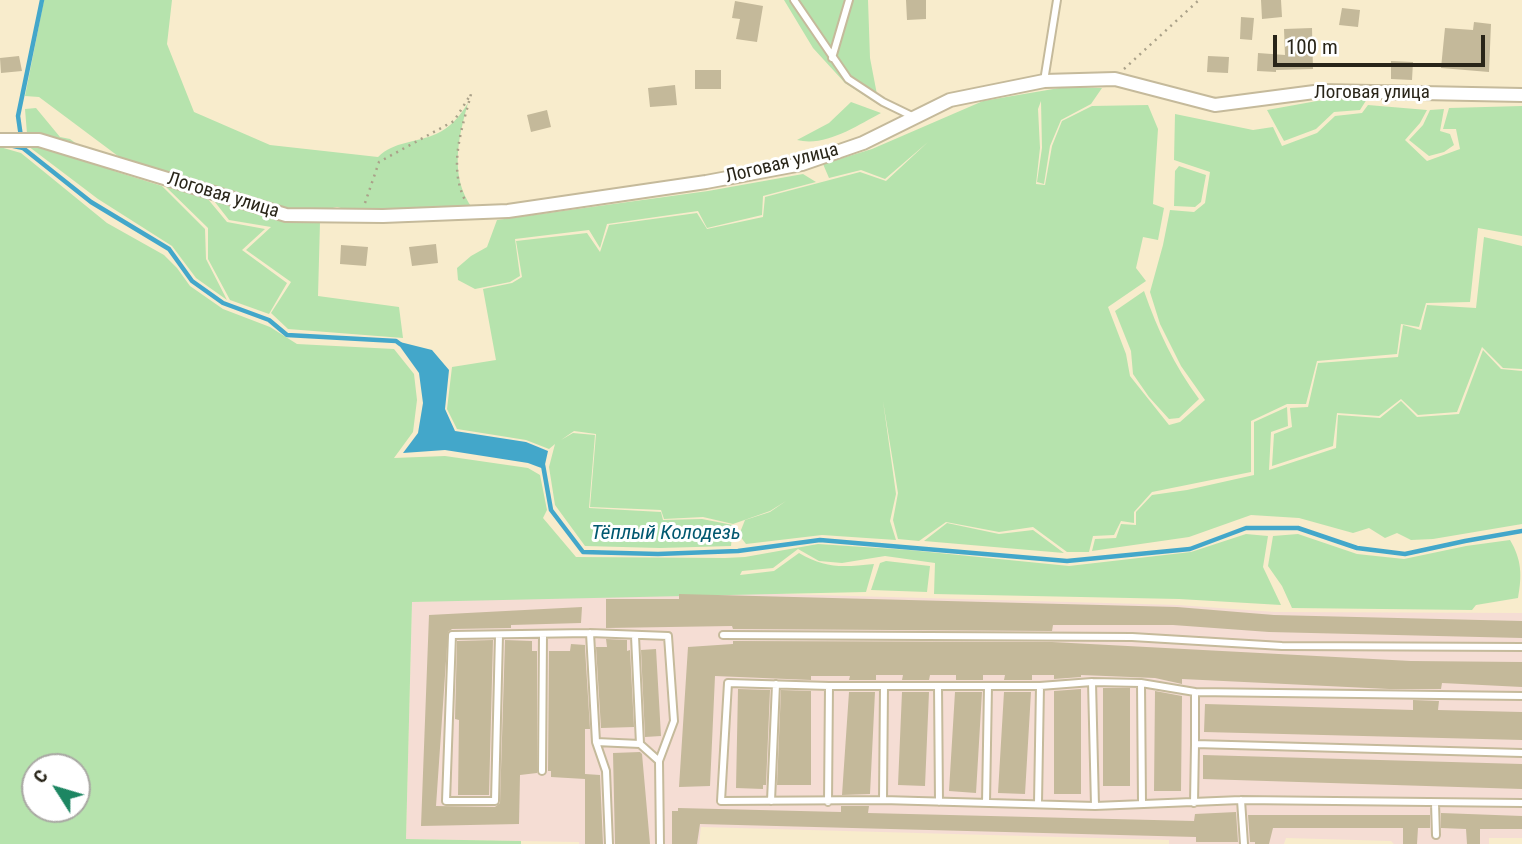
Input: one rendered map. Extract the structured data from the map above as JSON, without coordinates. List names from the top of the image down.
{
  "streets": {
    "street": ["Логовая улица"]
  },
  "water": ["Тёплый Колодезь"],
  "scale_bar": "100 m",
  "north": "top left"
}
